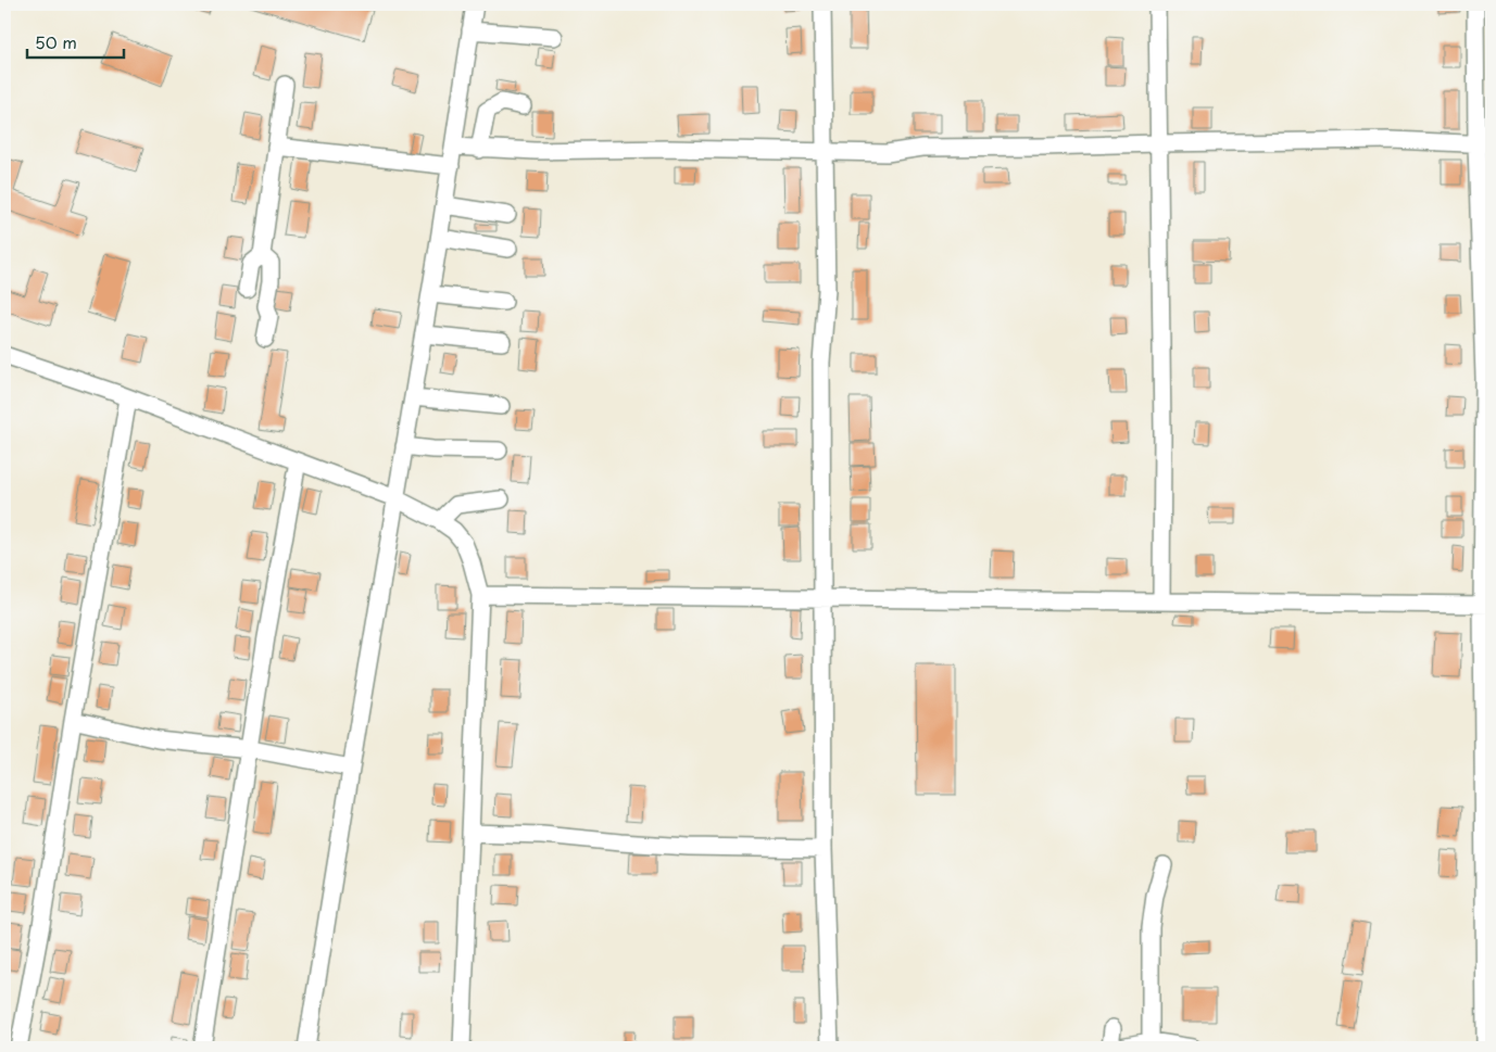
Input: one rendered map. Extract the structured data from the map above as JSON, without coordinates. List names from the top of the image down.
{
  "scale_bar": "50 m"
}
